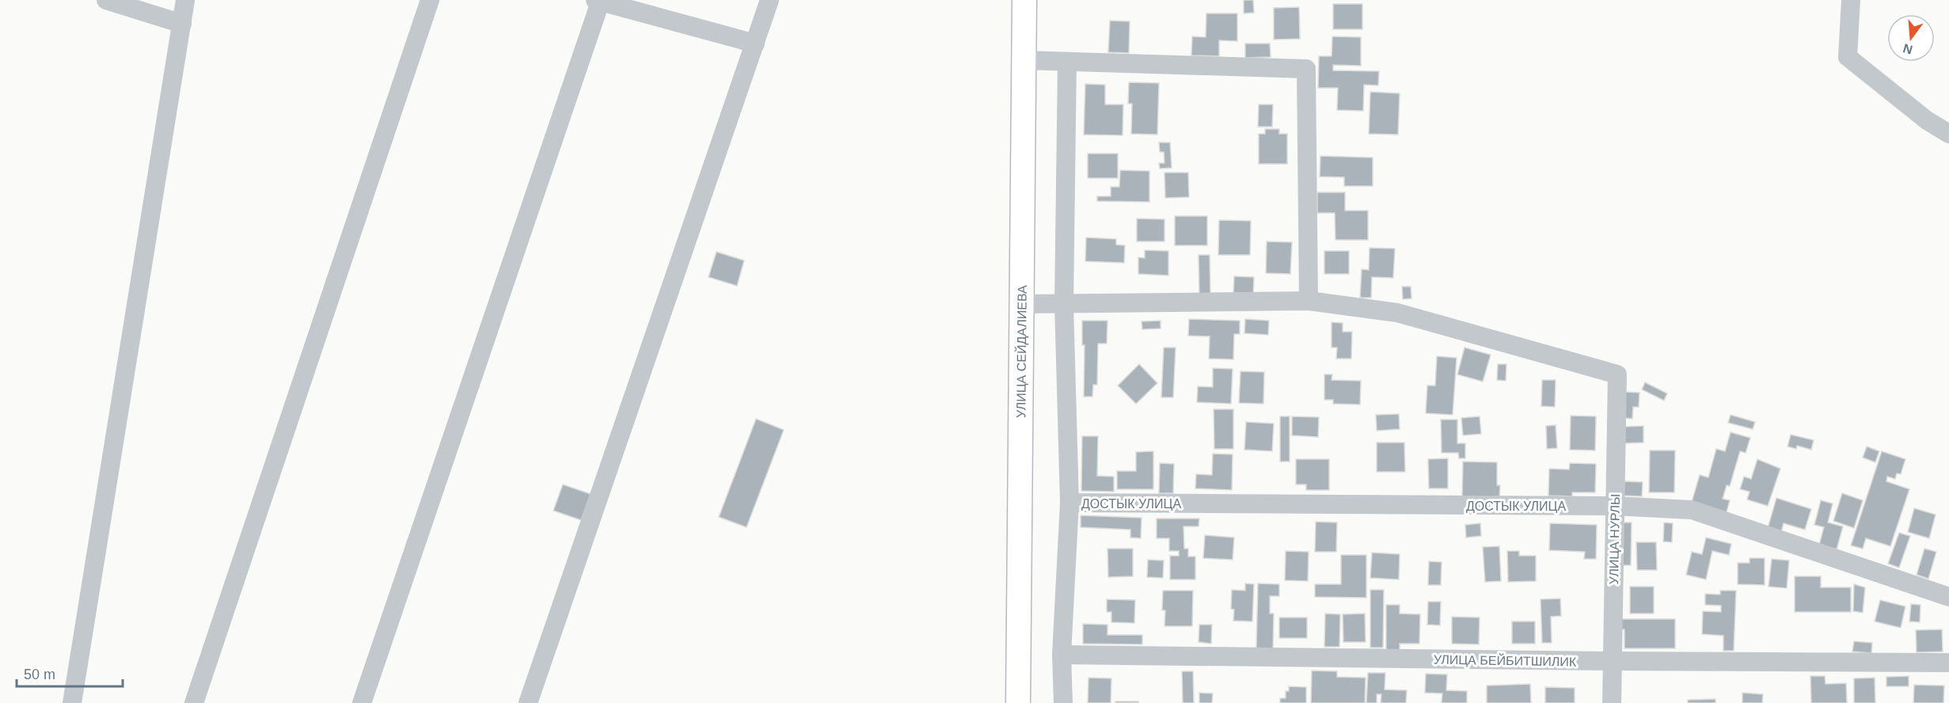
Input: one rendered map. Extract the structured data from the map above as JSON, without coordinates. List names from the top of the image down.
{
  "streets": {
    "main road": ["УЛИЦА СЕЙДАЛИЕВА"],
    "street": ["ДОСТЫК УЛИЦА", "УЛИЦА НУРЛЫ", "УЛИЦА БЕЙБИТШИЛИК"]
  },
  "crossings": [
    ["ДОСТЫК УЛИЦА", "УЛИЦА НУРЛЫ"],
    ["УЛИЦА НУРЛЫ", "УЛИЦА БЕЙБИТШИЛИК"]
  ],
  "scale_bar": "50 m",
  "north": "bottom"
}
